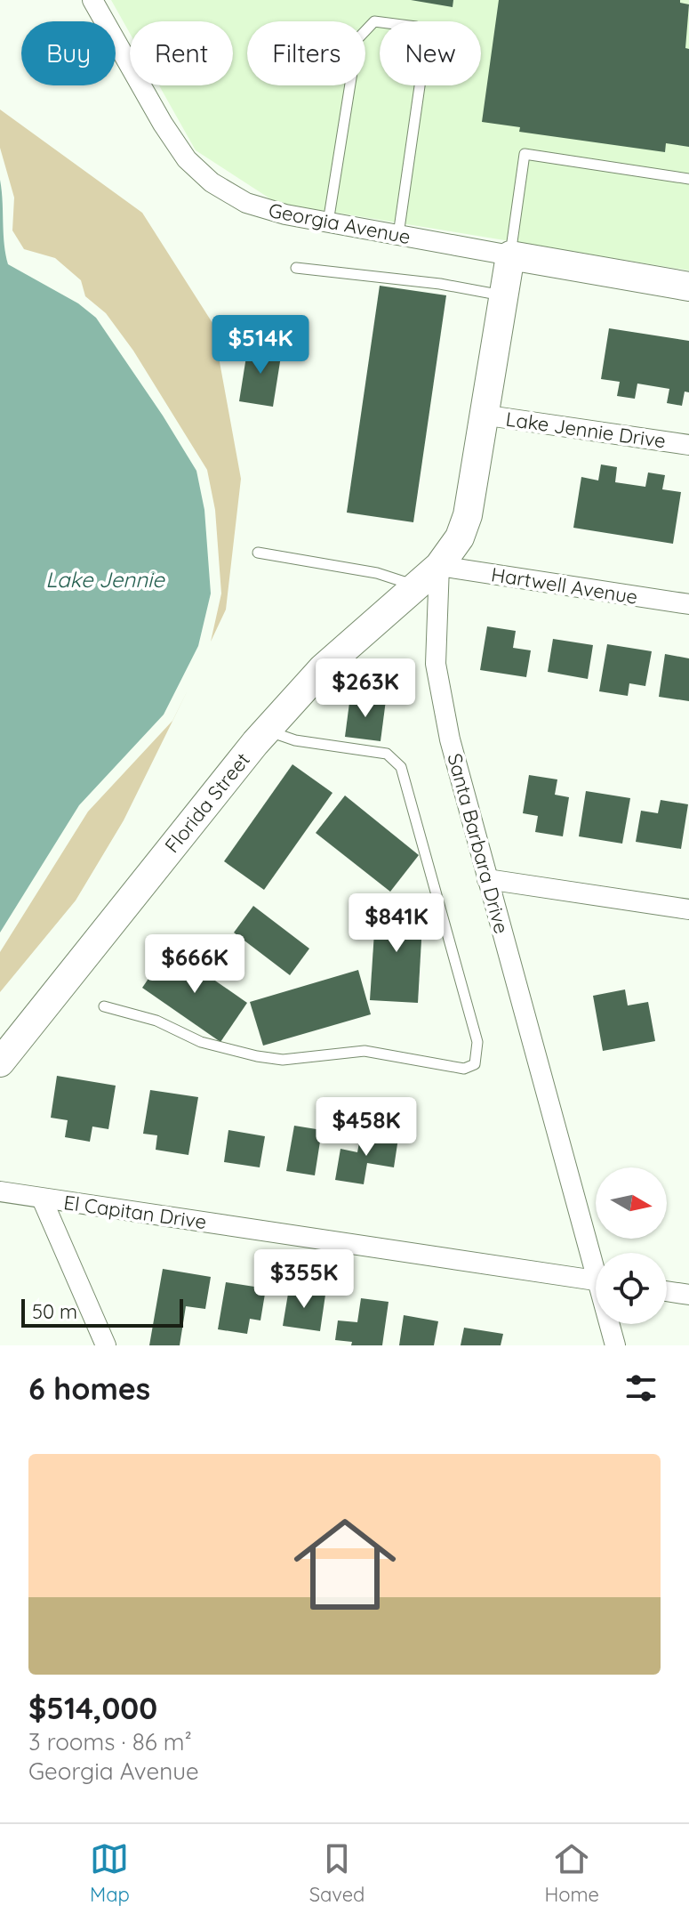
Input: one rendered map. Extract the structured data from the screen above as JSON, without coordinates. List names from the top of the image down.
{
  "streets": {
    "street": [
      "Georgia Avenue",
      "Lake Jennie Drive",
      "Hartwell Avenue",
      "Florida Street",
      "Santa Barbara Drive",
      "El Capitan Drive"
    ]
  },
  "crossings": [
    ["Hartwell Avenue", "Florida Street"],
    ["Hartwell Avenue", "Santa Barbara Drive"],
    ["Florida Street", "Santa Barbara Drive"]
  ],
  "water": ["Lake Jennie"],
  "scale_bar": "50 m",
  "north": "right",
  "page": {
    "chip": [
      "Buy",
      "Rent",
      "Filters",
      "New"
    ],
    "price": [
      "$514K",
      "$263K",
      "$841K",
      "$666K",
      "$458K",
      "$355K"
    ],
    "scale": "50 m",
    "heading": "6 homes",
    "list": [
      {
        "name": "$514,000",
        "note": "3 rooms · 86 m² · Georgia Avenue"
      }
    ],
    "tabs": ["Map", "Saved", "Home"]
  }
}
